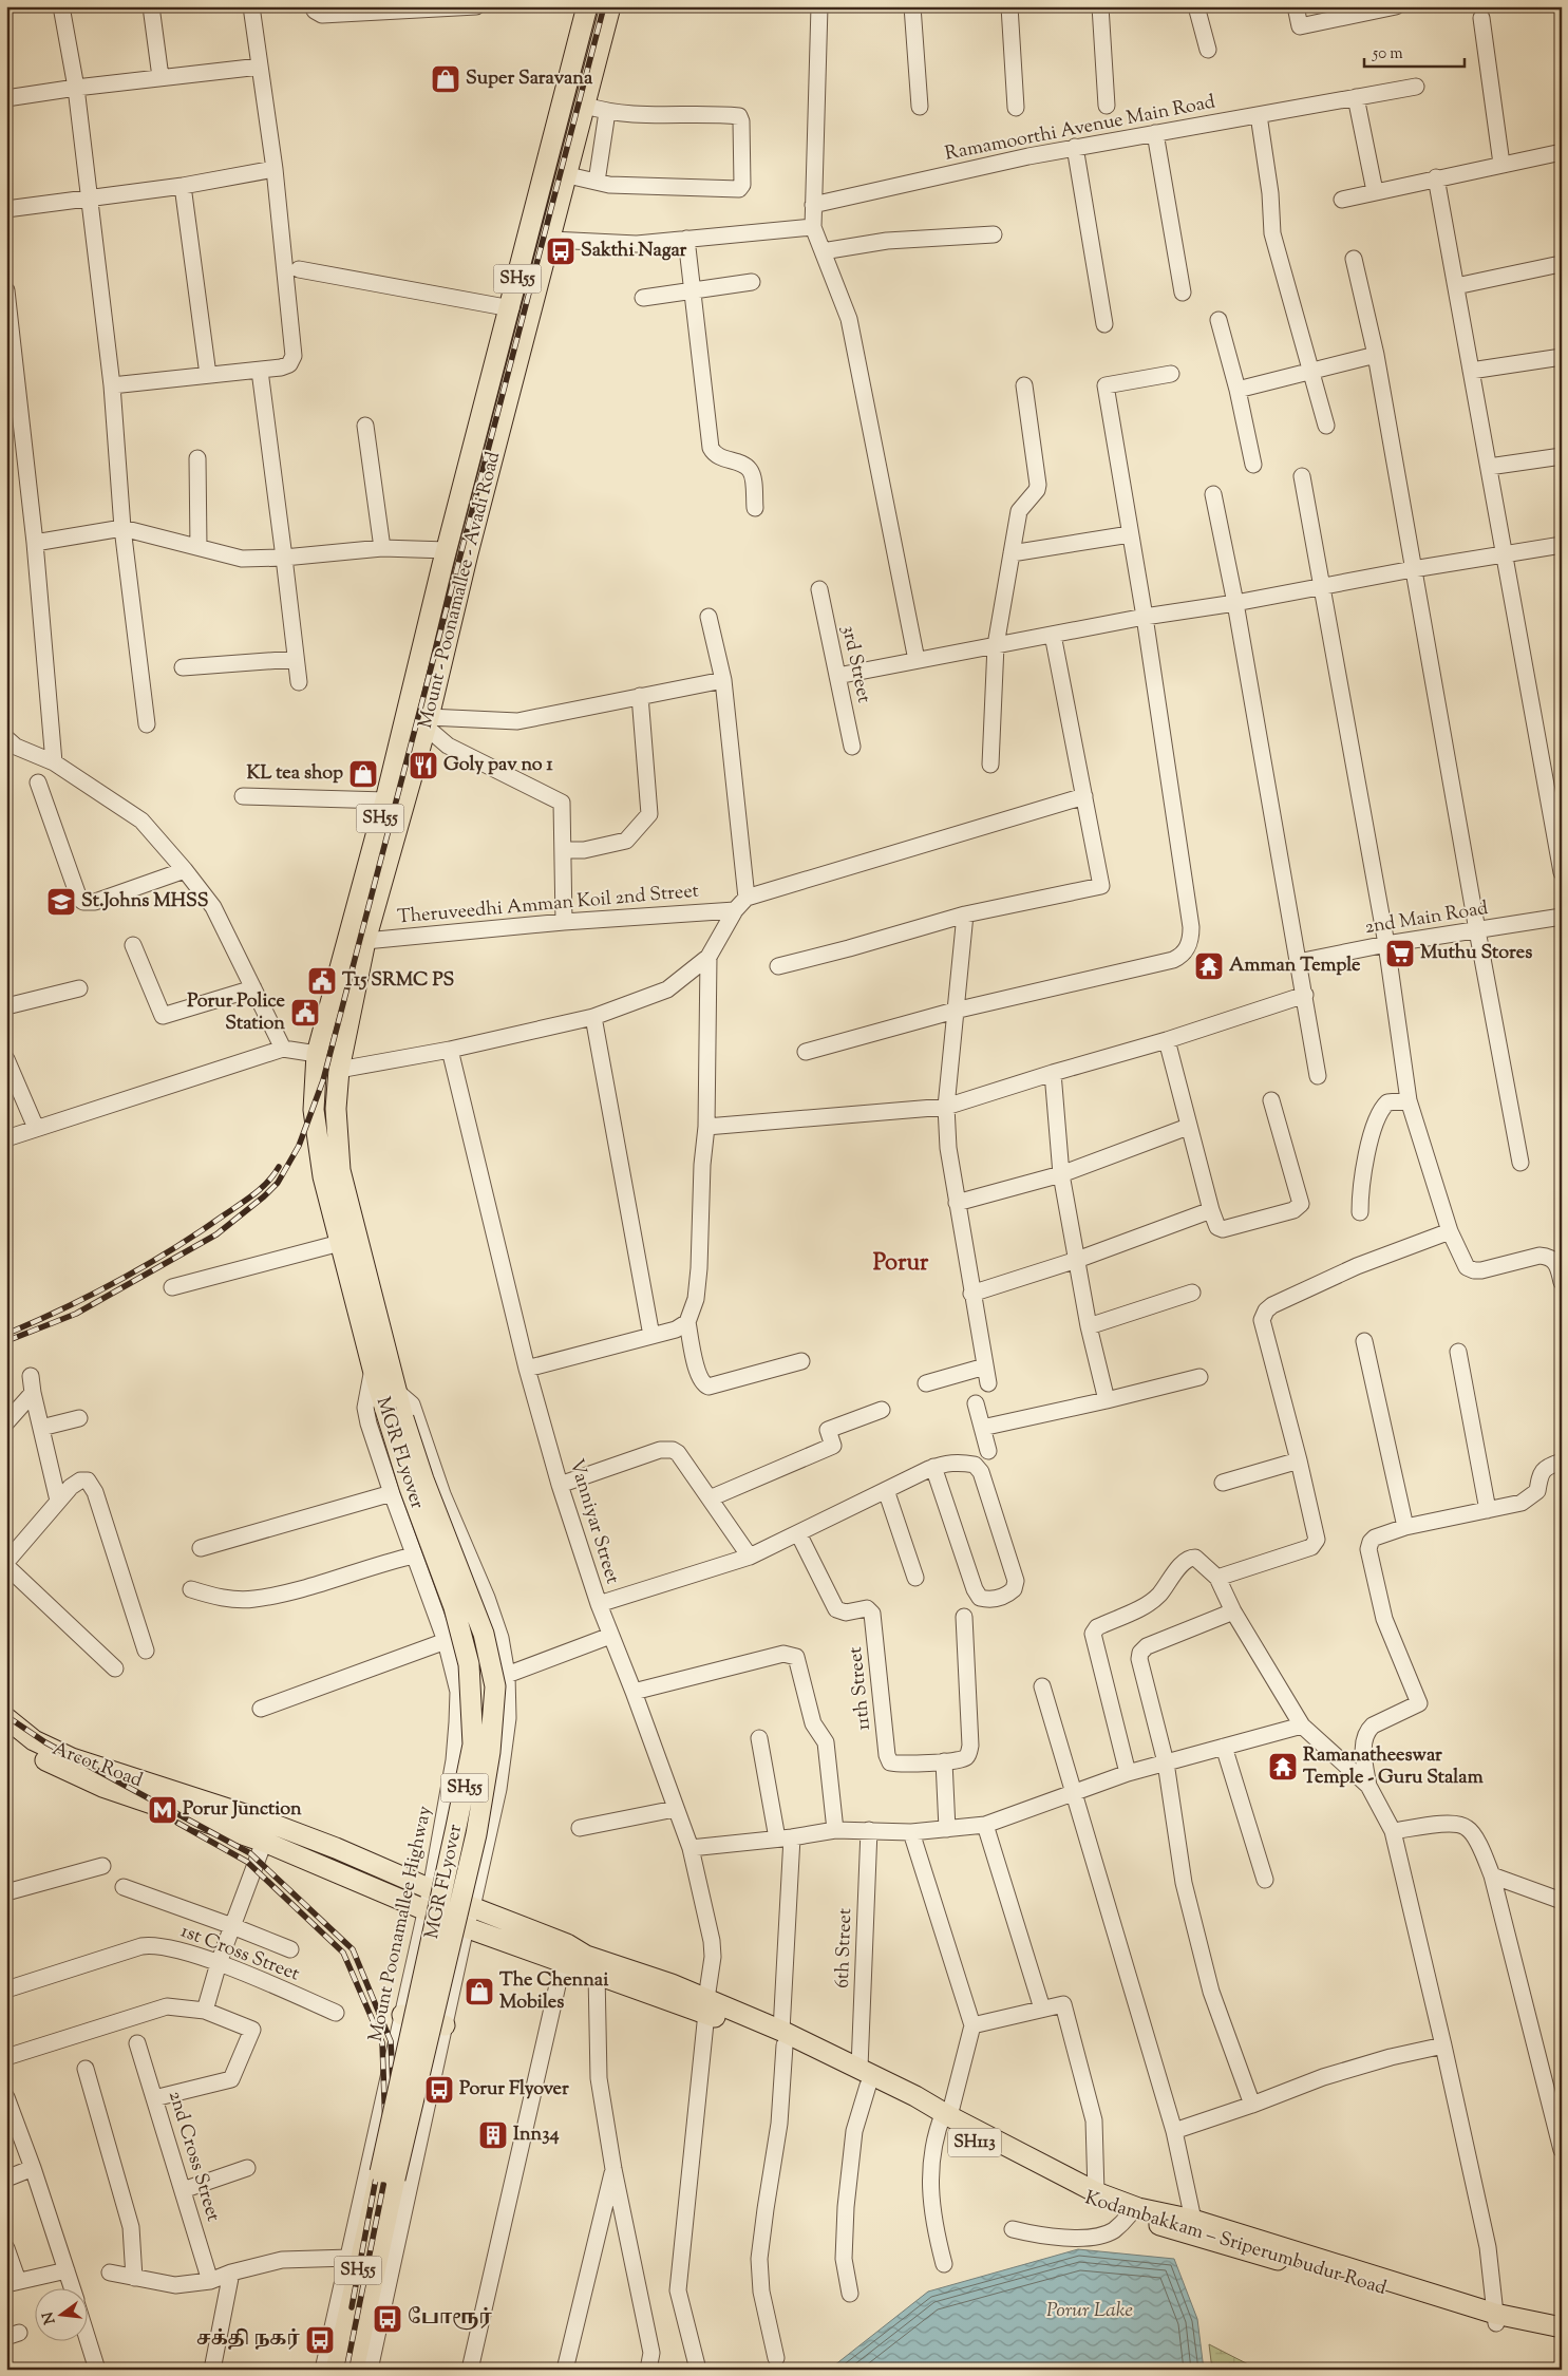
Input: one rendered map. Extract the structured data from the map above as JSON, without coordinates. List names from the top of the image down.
{
  "streets": {
    "main road": [
      "SH55",
      "Mount - Poonamallee - Avadi Road",
      "MGR FLyover",
      "Arcot Road",
      "SH113",
      "Kodambakkam – Sriperumbudur Road"
    ],
    "street": [
      "Ramamoorthi Avenue Main Road",
      "3rd Street",
      "Theruveedhi Amman Koil 2nd Street",
      "2nd Main Road",
      "Vanniyar Street",
      "11th Street",
      "Mount Poonamallee Highway",
      "6th Street",
      "1st Cross Street",
      "2nd Cross Street"
    ]
  },
  "crossings": [
    ["Mount - Poonamallee - Avadi Road", "Theruveedhi Amman Koil 2nd Street"],
    ["Mount - Poonamallee - Avadi Road", "MGR FLyover"],
    ["Mount - Poonamallee - Avadi Road", "Mount Poonamallee Highway"],
    ["MGR FLyover", "Mount Poonamallee Highway"],
    ["Vanniyar Street", "Kodambakkam – Sriperumbudur Road"],
    ["Arcot Road", "Mount Poonamallee Highway"],
    ["Arcot Road", "Kodambakkam – Sriperumbudur Road"],
    ["Mount Poonamallee Highway", "Kodambakkam – Sriperumbudur Road"],
    ["6th Street", "Kodambakkam – Sriperumbudur Road"]
  ],
  "districts": ["Porur"],
  "water": ["Porur Lake"],
  "places": {
    "shop": ["Super Saravana", "KL tea shop", "The Chennai Mobiles"],
    "bus stop": [
      "Sakthi Nagar",
      "Porur Flyover",
      "போரூர்",
      "சக்தி நகர்"
    ],
    "restaurant": ["Goly pav no 1"],
    "school or university": ["St.Johns MHSS"],
    "supermarket": ["Muthu Stores"],
    "temple": ["Amman Temple", "Ramanatheeswar Temple - Guru Stalam"],
    "public building": ["T15 SRMC PS", "Porur Police Station"],
    "metro station": ["Porur Junction"],
    "building": ["Inn34"]
  },
  "scale_bar": "50 m",
  "north": "left"
}
